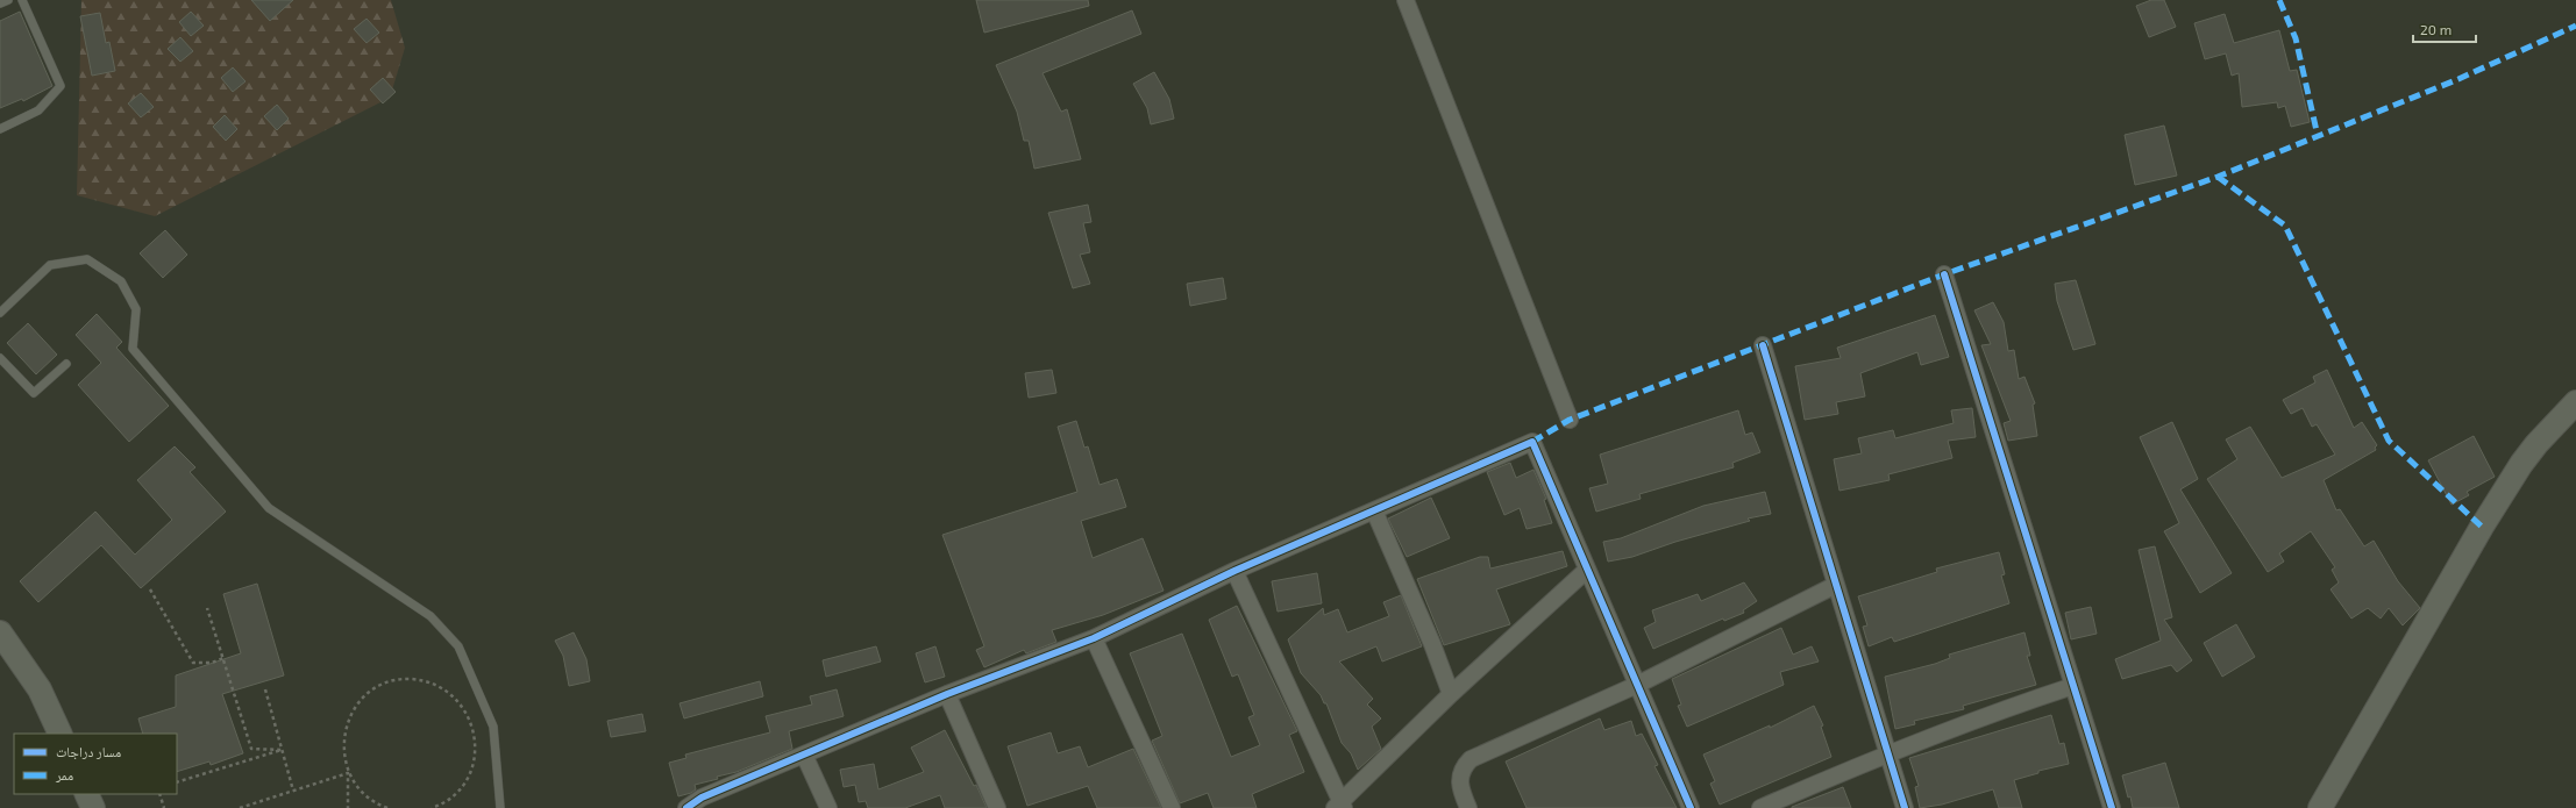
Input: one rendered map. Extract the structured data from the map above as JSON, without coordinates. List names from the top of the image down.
{
  "legend": ["مسار دراجات", "ممر"],
  "scale_bar": "20 m"
}
